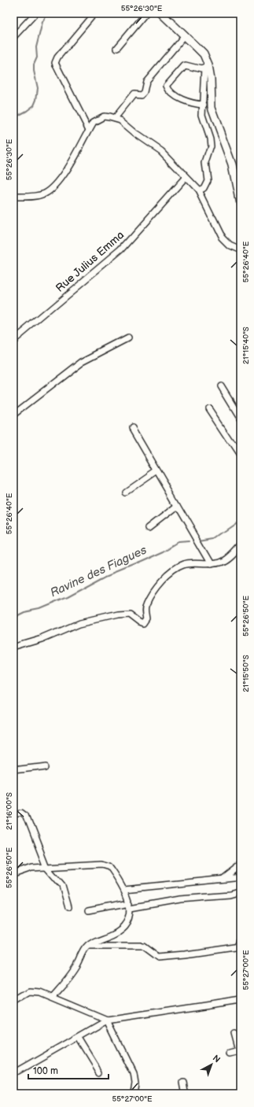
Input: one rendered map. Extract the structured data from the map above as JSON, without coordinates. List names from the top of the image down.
{
  "streets": {
    "street": ["Rue Julius Emma"]
  },
  "water": ["Ravine des Fiagues"],
  "scale_bar": "100 m",
  "north": "top right",
  "coordinates": [
    "55°26'30\"E",
    "55°26'40\"E",
    "21°15'40\"S",
    "55°26'50\"E",
    "21°15'50\"S",
    "21°16'00\"S",
    "55°27'00\"E"
  ]
}
